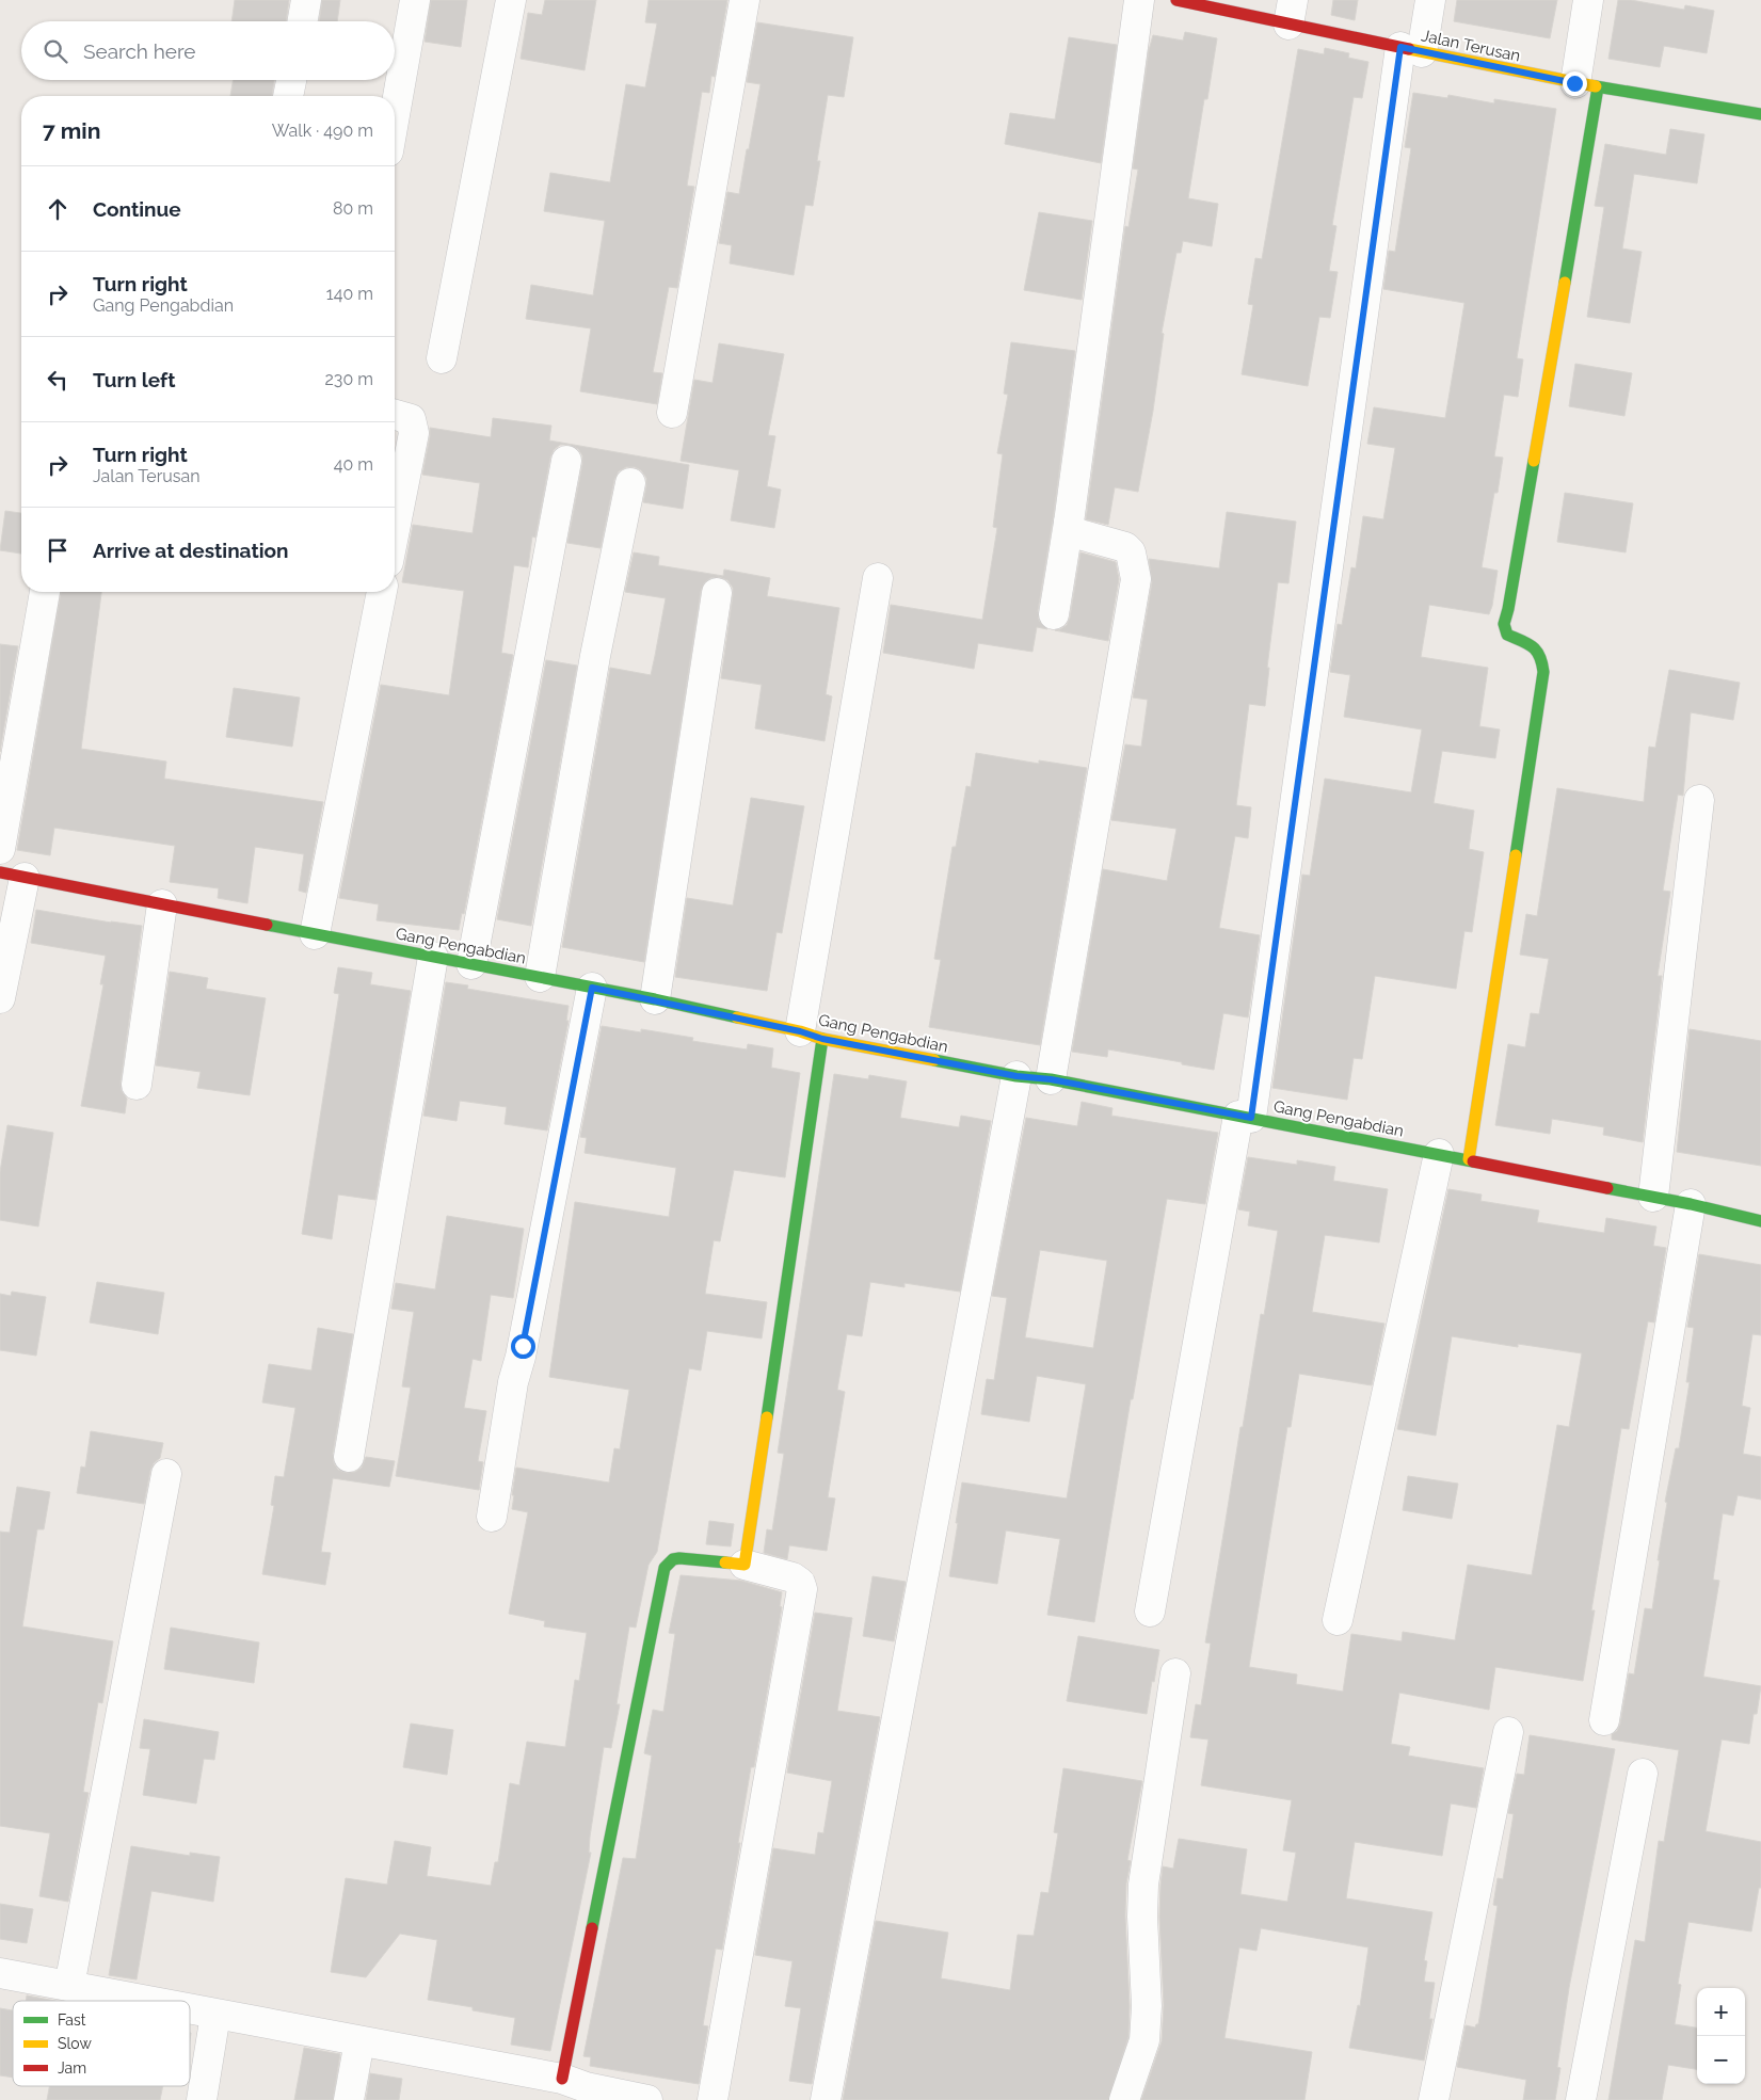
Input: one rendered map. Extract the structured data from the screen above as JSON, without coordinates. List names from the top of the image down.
{
  "streets": {
    "street": ["Jalan Terusan", "Gang Pengabdian"]
  },
  "legend": ["Fast", "Slow", "Jam"],
  "page": {
    "search": "Search here",
    "heading": ["7 min", "Walk · 490 m"],
    "list": [
      ["Continue", "80 m"],
      ["Turn right", "Gang Pengabdian", "140 m"],
      ["Turn left", "230 m"],
      ["Turn right", "Jalan Terusan", "40 m"],
      "Arrive at destination"
    ],
    "map_buttons": ["+", "−"]
  }
}
